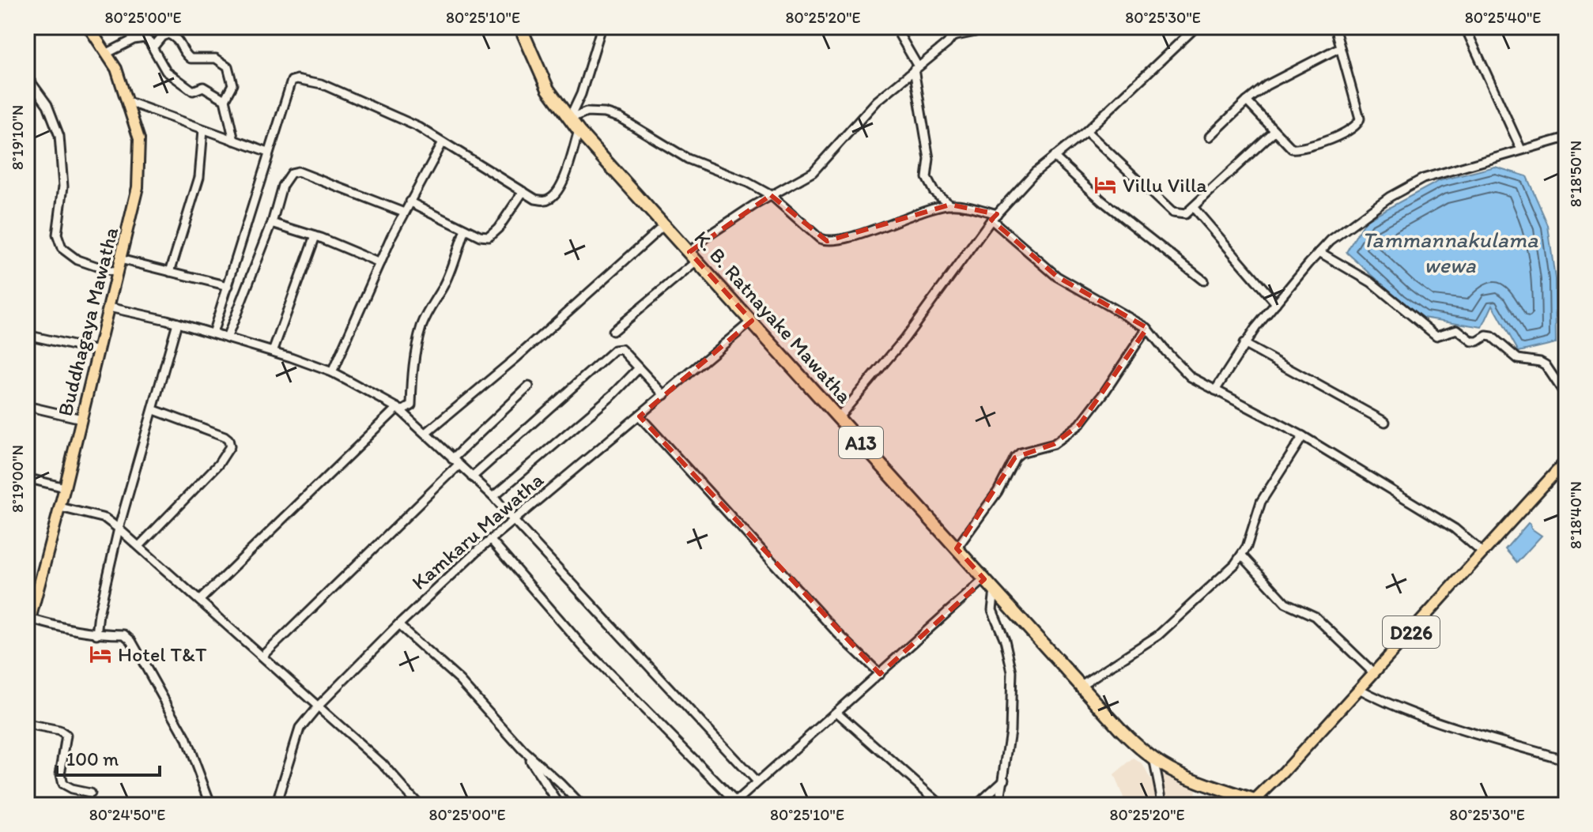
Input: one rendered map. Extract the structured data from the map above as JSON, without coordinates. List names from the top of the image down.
{
  "streets": {
    "highway": ["K. B. Ratnayake Mawatha", "A13"],
    "main road": ["Buddhagaya Mawatha", "D226"],
    "street": ["Kamkaru Mawatha"]
  },
  "crossings": [
    ["K. B. Ratnayake Mawatha", "A13"],
    ["K. B. Ratnayake Mawatha", "Kamkaru Mawatha"],
    ["K. B. Ratnayake Mawatha", "D226"],
    ["A13", "D226"]
  ],
  "water": ["Tammannakulama wewa"],
  "places": {
    "hotel": ["Villu Villa", "Hotel T&T"]
  },
  "scale_bar": "100 m",
  "coordinates": [
    "80°25'00\"E",
    "80°25'10\"E",
    "80°25'20\"E",
    "80°25'30\"E",
    "80°25'40\"E",
    "8°19'10\"N",
    "8°18'50\"N",
    "8°19'00\"N",
    "8°18'40\"N",
    "80°24'50\"E"
  ]
}
